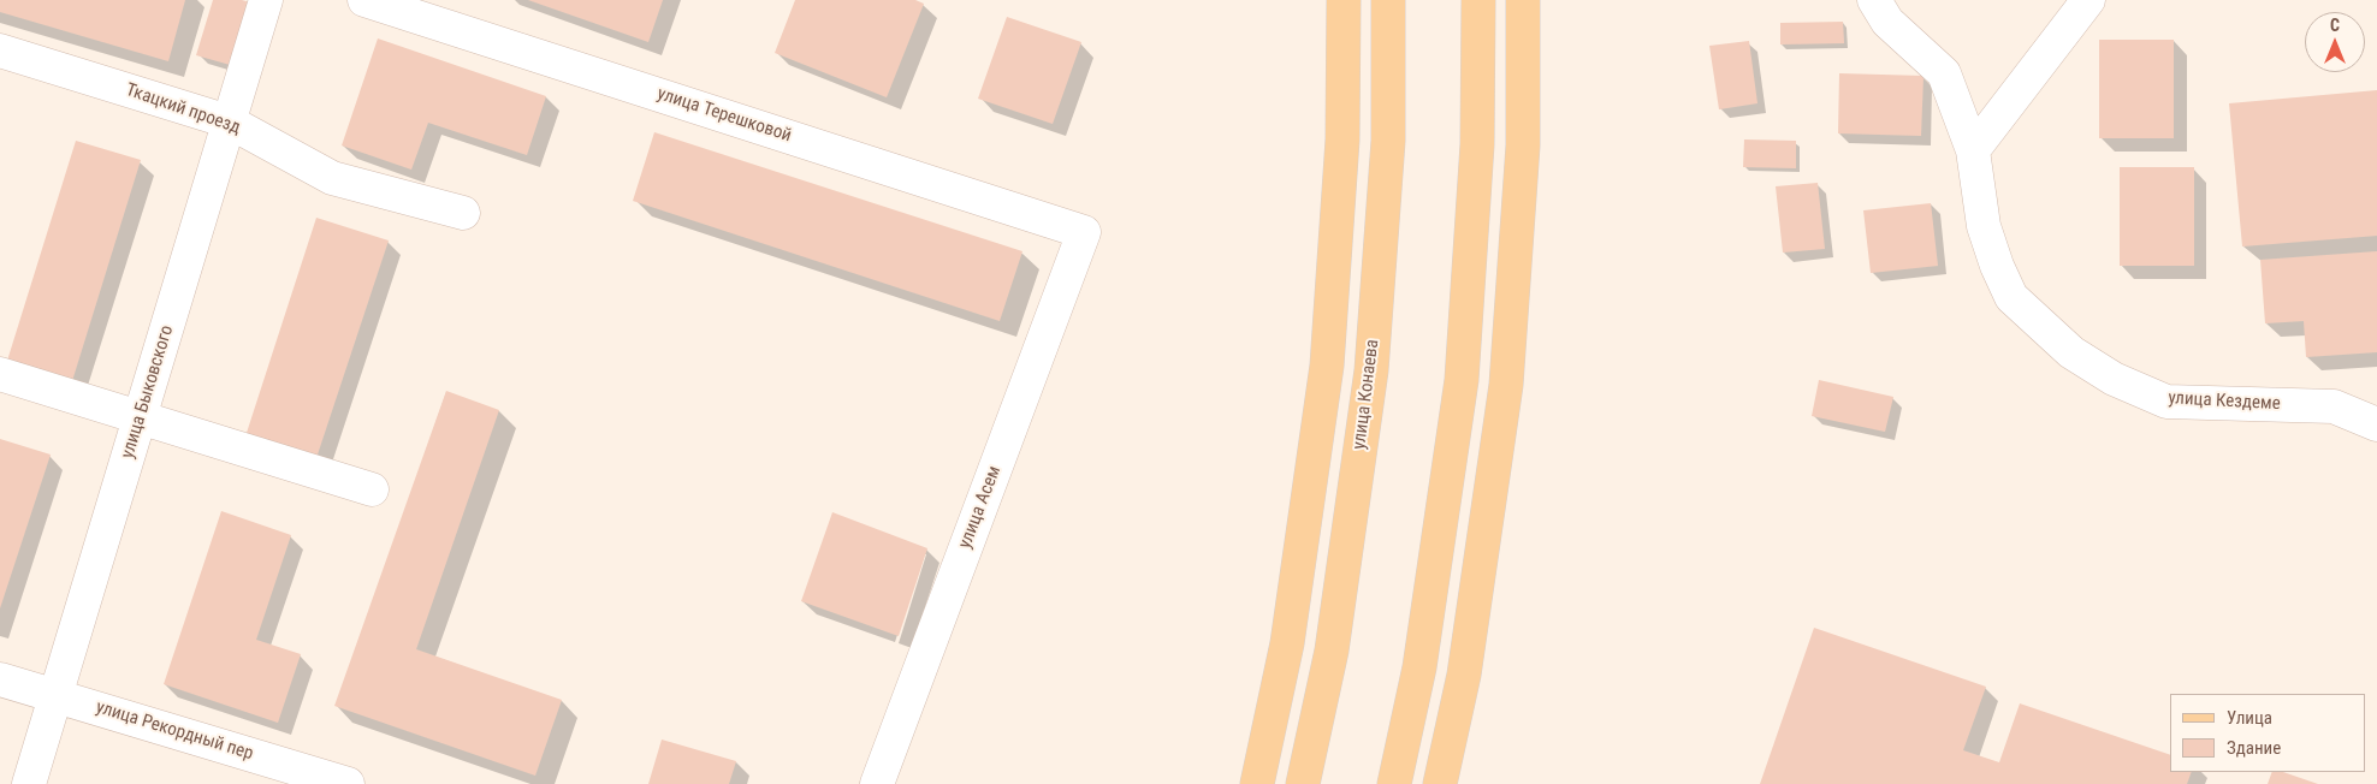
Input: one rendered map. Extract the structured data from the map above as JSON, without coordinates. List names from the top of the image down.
{
  "streets": {
    "main road": ["улица Конаева"],
    "street": [
      "Ткацкий проезд",
      "улица Терешковой",
      "улица Быковского",
      "улица Кездеме",
      "улица Асем",
      "улица Рекордный пер"
    ]
  },
  "crossings": [
    ["Ткацкий проезд", "улица Быковского"],
    ["улица Терешковой", "улица Асем"],
    ["улица Быковского", "улица Рекордный пер"]
  ],
  "legend": ["Улица", "Здание"],
  "north": "top"
}
